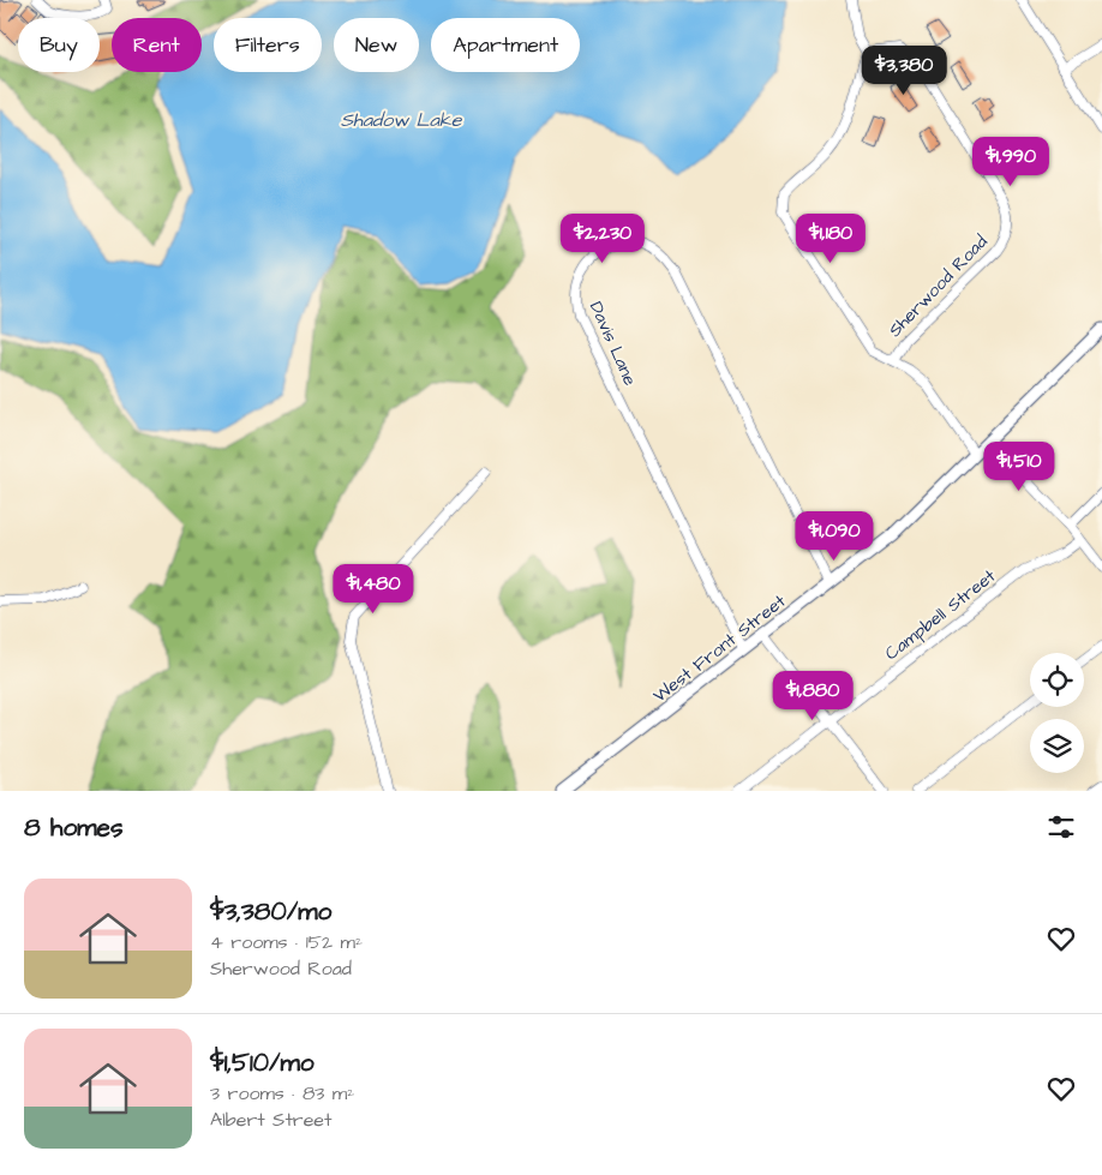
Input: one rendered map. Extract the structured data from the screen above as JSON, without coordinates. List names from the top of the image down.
{
  "streets": {
    "street": [
      "Sherwood Road",
      "Davis Lane",
      "Campbell Street",
      "West Front Street"
    ]
  },
  "crossings": [
    ["Davis Lane", "West Front Street"]
  ],
  "water": ["Shadow Lake"],
  "page": {
    "chip": [
      "Buy",
      "Rent",
      "Filters",
      "New",
      "Apartment"
    ],
    "price": [
      "$3,380",
      "$1,990",
      "$2,230",
      "$1,180",
      "$1,510",
      "$1,090",
      "$1,480",
      "$1,880"
    ],
    "heading": "8 homes",
    "list": [
      {
        "name": "$3,380/mo",
        "note": "4 rooms · 152 m² · Sherwood Road"
      },
      {
        "name": "$1,510/mo",
        "note": "3 rooms · 83 m² · Albert Street"
      }
    ]
  }
}
